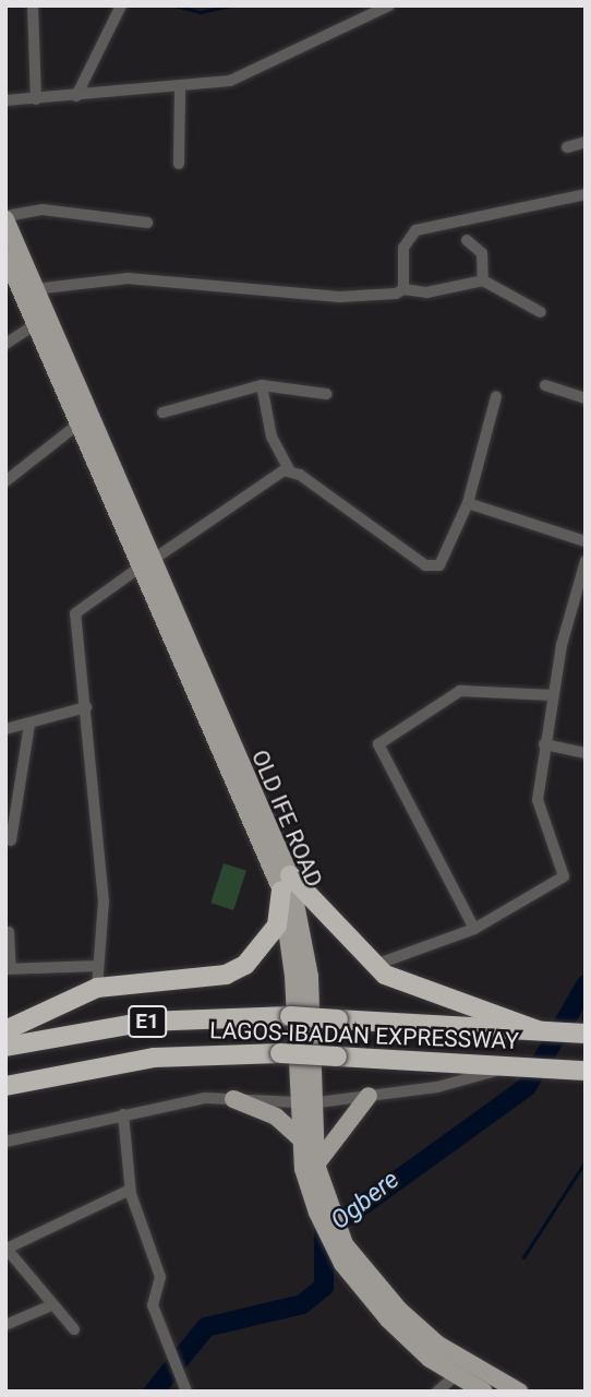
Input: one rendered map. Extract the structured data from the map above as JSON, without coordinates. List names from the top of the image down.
{
  "streets": {
    "highway": ["E1", "LAGOS-IBADAN EXPRESSWAY"],
    "main road": ["OLD IFE ROAD"]
  },
  "water": ["Ogbere"]
}
